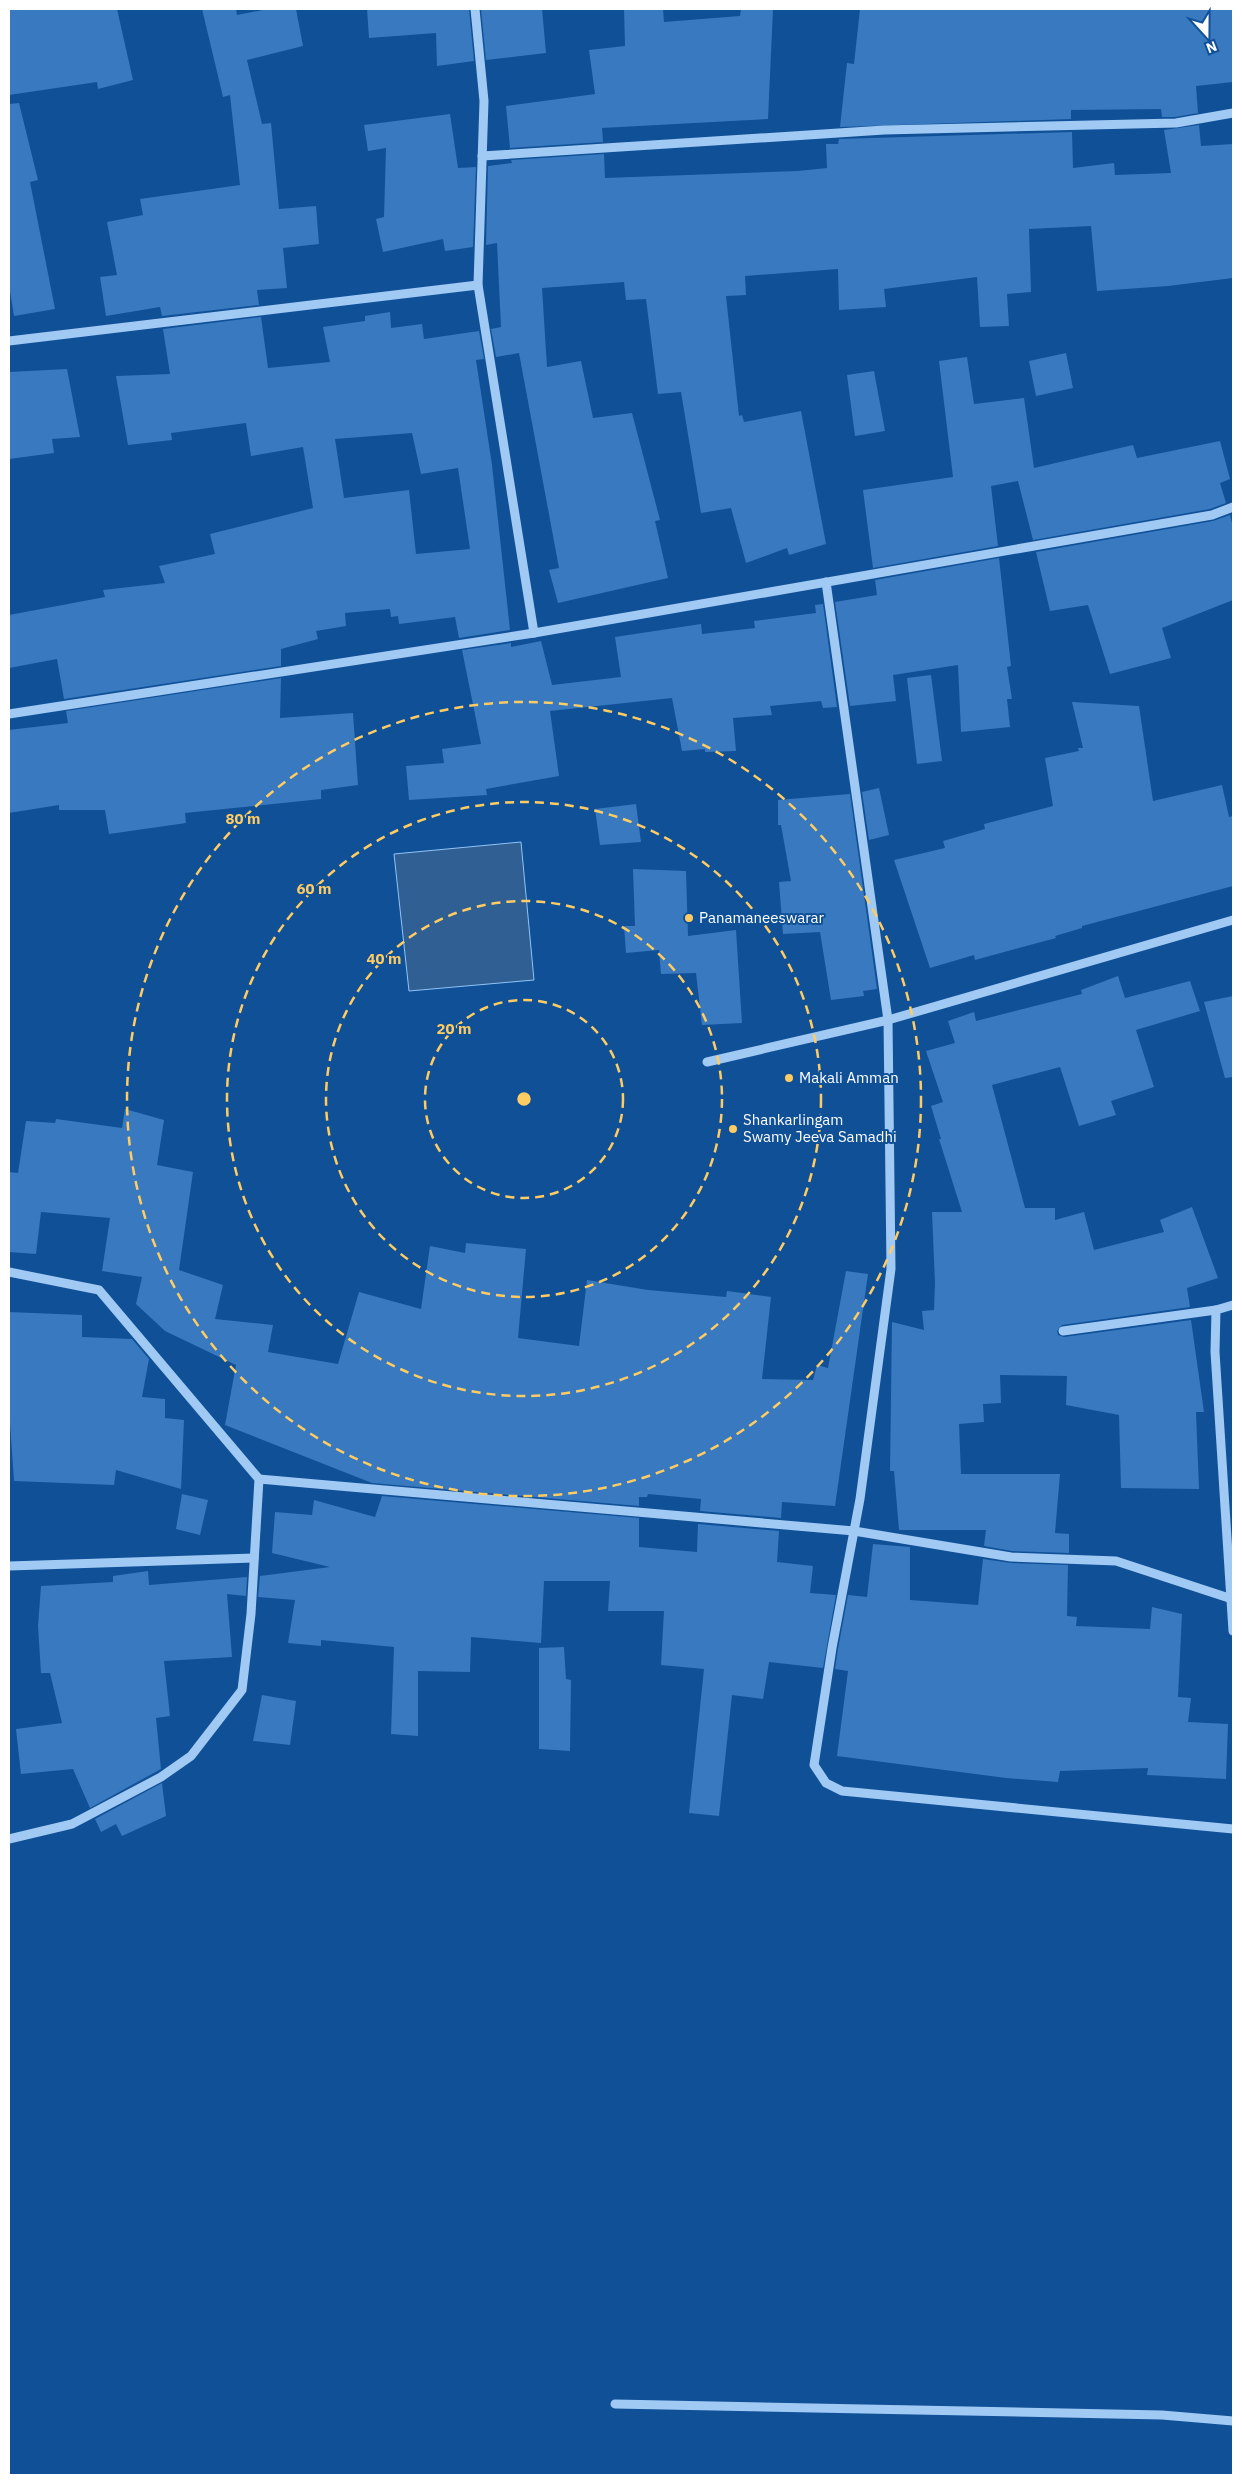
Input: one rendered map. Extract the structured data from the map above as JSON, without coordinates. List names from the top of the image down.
{
  "places": ["Panamaneeswarar", "Makali Amman", "Shankarlingam Swamy Jeeva Samadhi"],
  "north": "bottom",
  "rings": [
    "80 m",
    "60 m",
    "40 m",
    "20 m"
  ]
}
